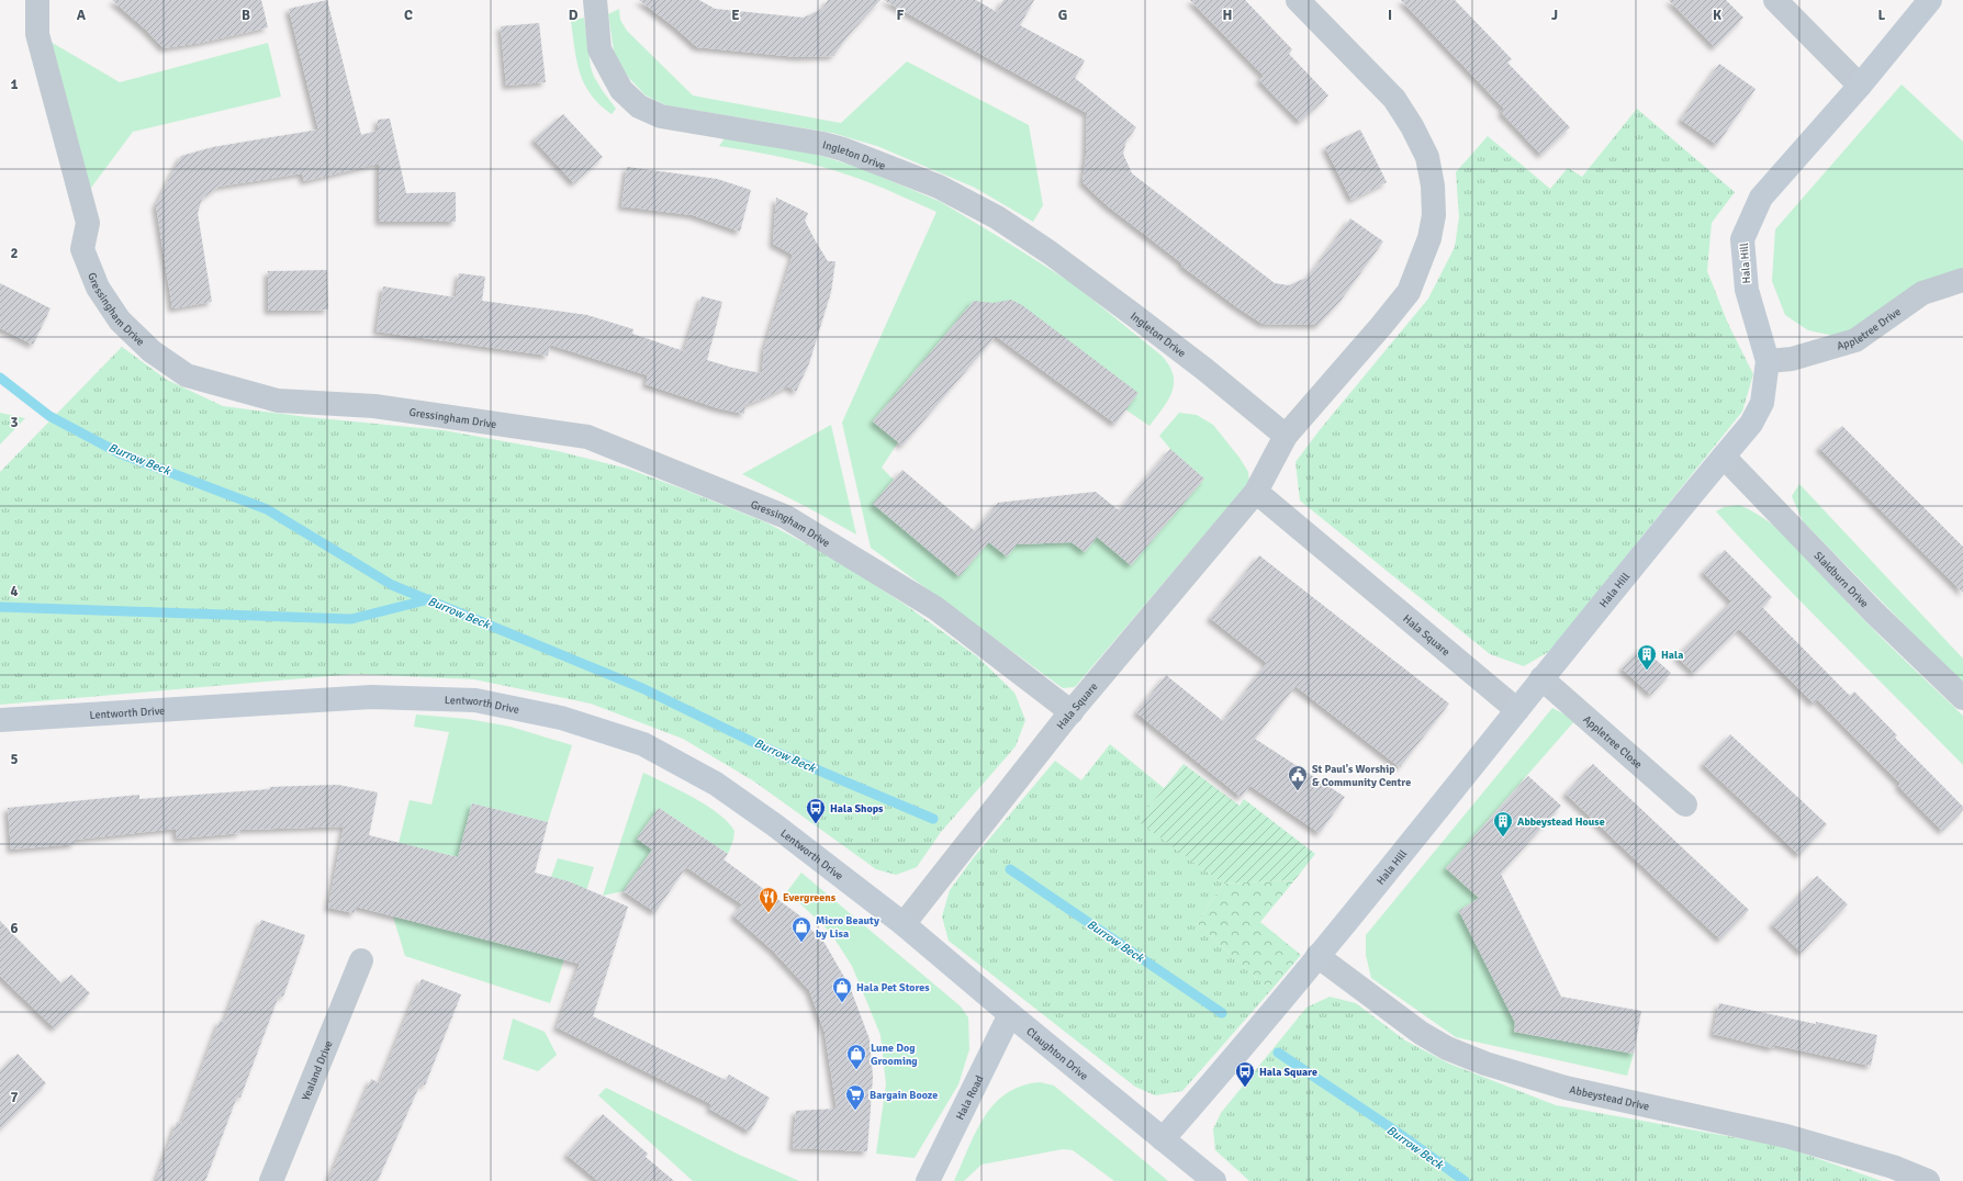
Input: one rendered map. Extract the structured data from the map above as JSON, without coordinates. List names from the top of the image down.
{
  "streets": {
    "street": [
      "Ingleton Drive",
      "Hala Hill",
      "Gressingham Drive",
      "Appletree Drive",
      "Slaidburn Drive",
      "Hala Square",
      "Lentworth Drive",
      "Appletree Close",
      "Claughton Drive",
      "Yealand Drive",
      "Hala Road",
      "Abbeystead Drive"
    ]
  },
  "crossings": [
    ["Ingleton Drive", "Hala Square"],
    ["Hala Hill", "Appletree Drive"],
    ["Hala Hill", "Slaidburn Drive"],
    ["Hala Hill", "Hala Square"],
    ["Hala Hill", "Appletree Close"],
    ["Hala Hill", "Claughton Drive"],
    ["Hala Hill", "Abbeystead Drive"],
    ["Gressingham Drive", "Hala Square"],
    ["Hala Square", "Lentworth Drive"],
    ["Hala Square", "Claughton Drive"],
    ["Lentworth Drive", "Claughton Drive"],
    ["Claughton Drive", "Hala Road"]
  ],
  "water": ["Burrow Beck"],
  "places": {
    "building": ["Hala", "Abbeystead House"],
    "public building": ["St Paul's Worship & Community Centre"],
    "bus stop": ["Hala Shops", "Hala Square"],
    "restaurant": ["Evergreens"],
    "shop": ["Micro Beauty by Lisa", "Hala Pet Stores", "Lune Dog Grooming"],
    "supermarket": ["Bargain Booze"]
  },
  "grid": {
    "columns": [
      "A",
      "B",
      "C",
      "D",
      "E",
      "F",
      "G",
      "H",
      "I",
      "J",
      "K",
      "L"
    ],
    "rows": [
      "1",
      "2",
      "3",
      "4",
      "5",
      "6",
      "7"
    ]
  }
}
